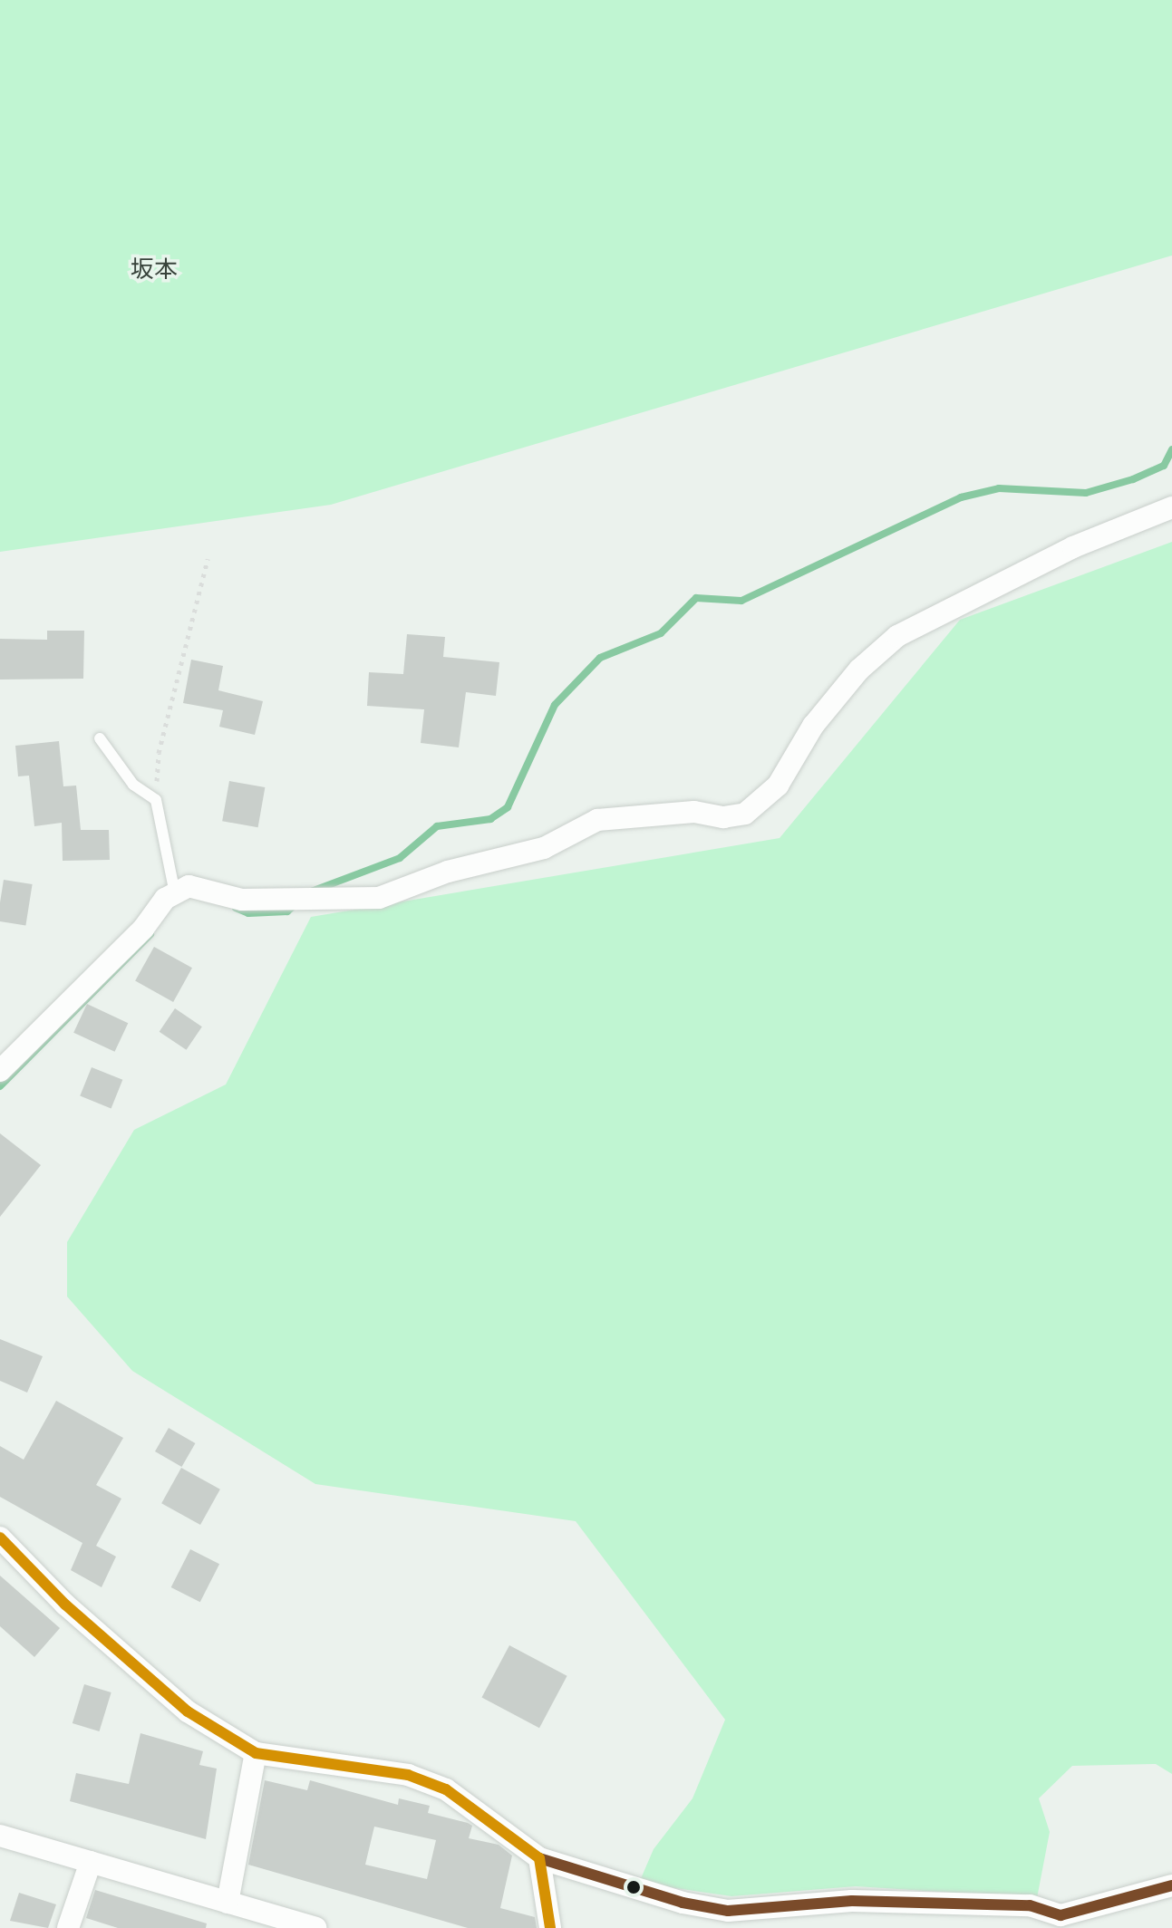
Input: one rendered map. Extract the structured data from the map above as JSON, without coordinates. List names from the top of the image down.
{
  "districts": ["坂本"]
}
